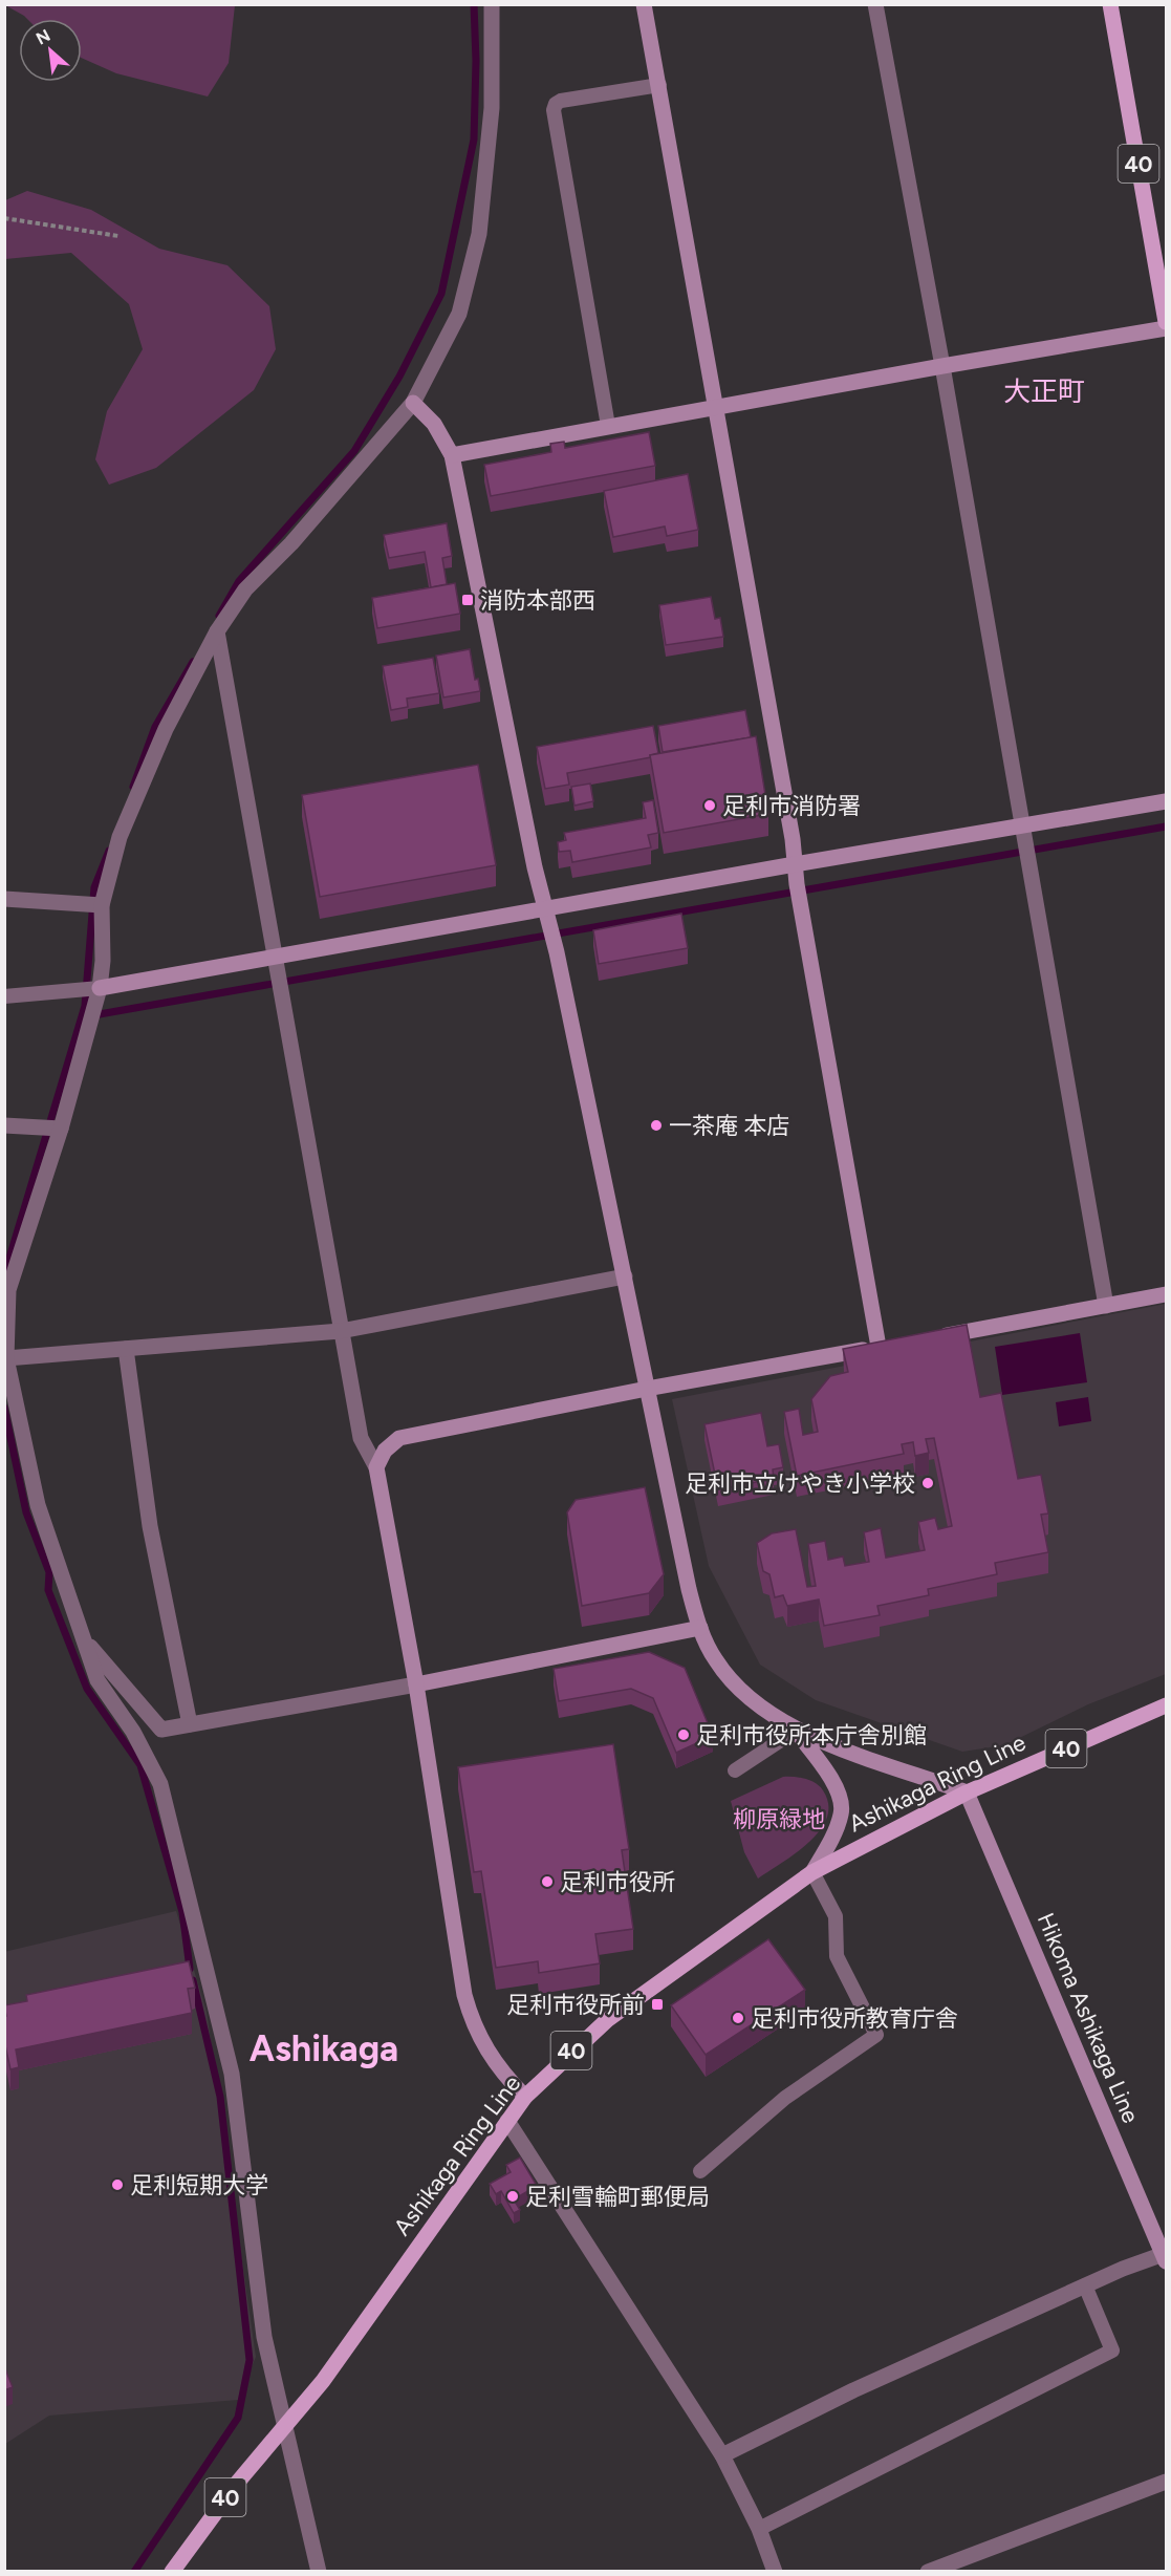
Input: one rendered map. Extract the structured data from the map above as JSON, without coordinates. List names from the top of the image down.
{
  "streets": {
    "main road": ["40", "Ashikaga Ring Line"],
    "street": ["Hikoma Ashikaga Line"]
  },
  "crossings": [
    ["Ashikaga Ring Line", "Hikoma Ashikaga Line"]
  ],
  "districts": ["大正町", "Ashikaga"],
  "parks": ["柳原緑地"],
  "places": {
    "transit": ["消防本部西", "足利市役所前"],
    "other": [
      "足利市消防署",
      "一茶庵 本店",
      "足利市立けやき小学校",
      "足利市役所本庁舎別館",
      "足利市役所",
      "足利市役所教育庁舎",
      "足利短期大学",
      "足利雪輪町郵便局"
    ]
  },
  "north": "top left"
}
